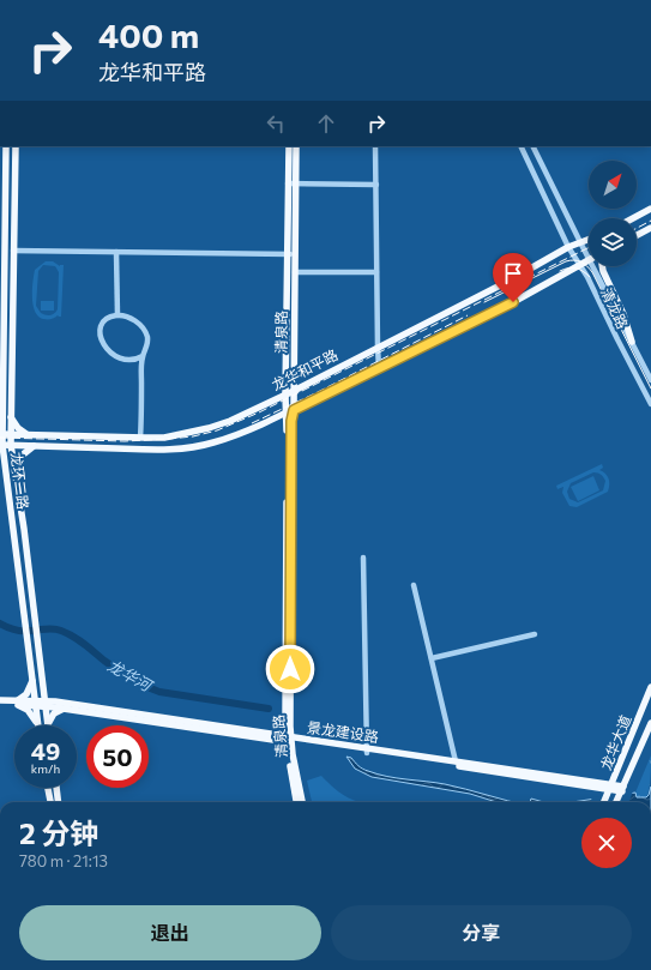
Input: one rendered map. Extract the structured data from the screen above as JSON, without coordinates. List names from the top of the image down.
{
  "streets": {
    "main road": [
      "清泉路",
      "龙华和平路",
      "龙环二路",
      "景龙建设路",
      "龙华大道"
    ],
    "street": ["清龙路"]
  },
  "crossings": [
    ["清龙路", "龙华和平路"],
    ["清泉路", "龙华和平路"],
    ["清泉路", "景龙建设路"],
    ["龙华和平路", "龙环二路"],
    ["龙环二路", "景龙建设路"],
    ["景龙建设路", "龙华大道"]
  ],
  "water": ["龙华河"],
  "north": "top right",
  "page": {
    "turn": ["400 m", "龙华和平路"],
    "speed": "49 km/h",
    "limit": "50",
    "heading": ["2 分钟", "780 m · 21:13"],
    "buttons": ["退出", "分享"]
  }
}
